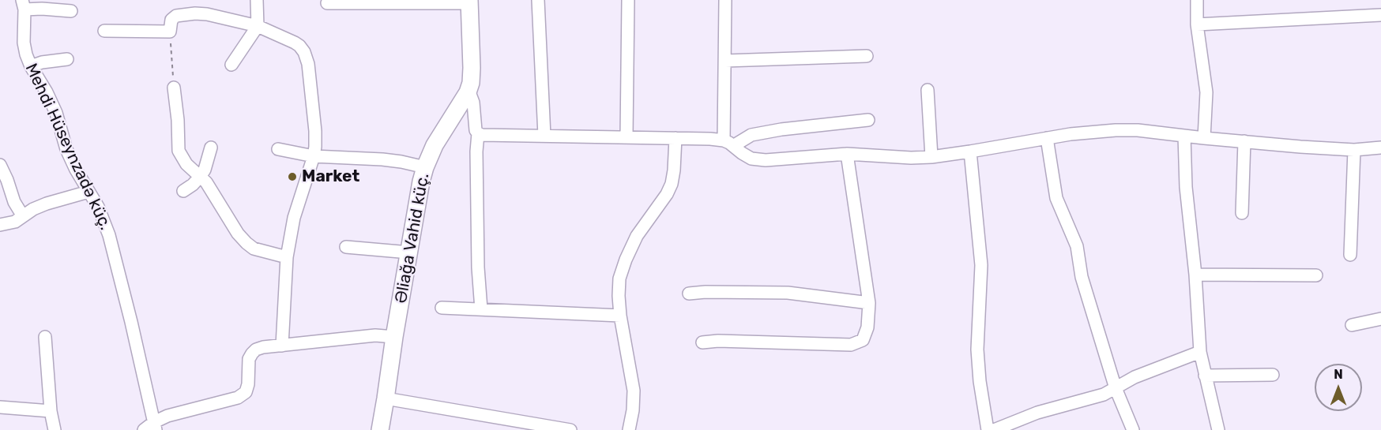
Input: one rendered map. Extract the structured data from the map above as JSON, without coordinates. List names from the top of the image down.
{
  "streets": {
    "street": ["Mehdi Hüseynzadə küç.", "Əliağa Vahid küç."]
  },
  "places": ["Market"],
  "north": "top"
}
